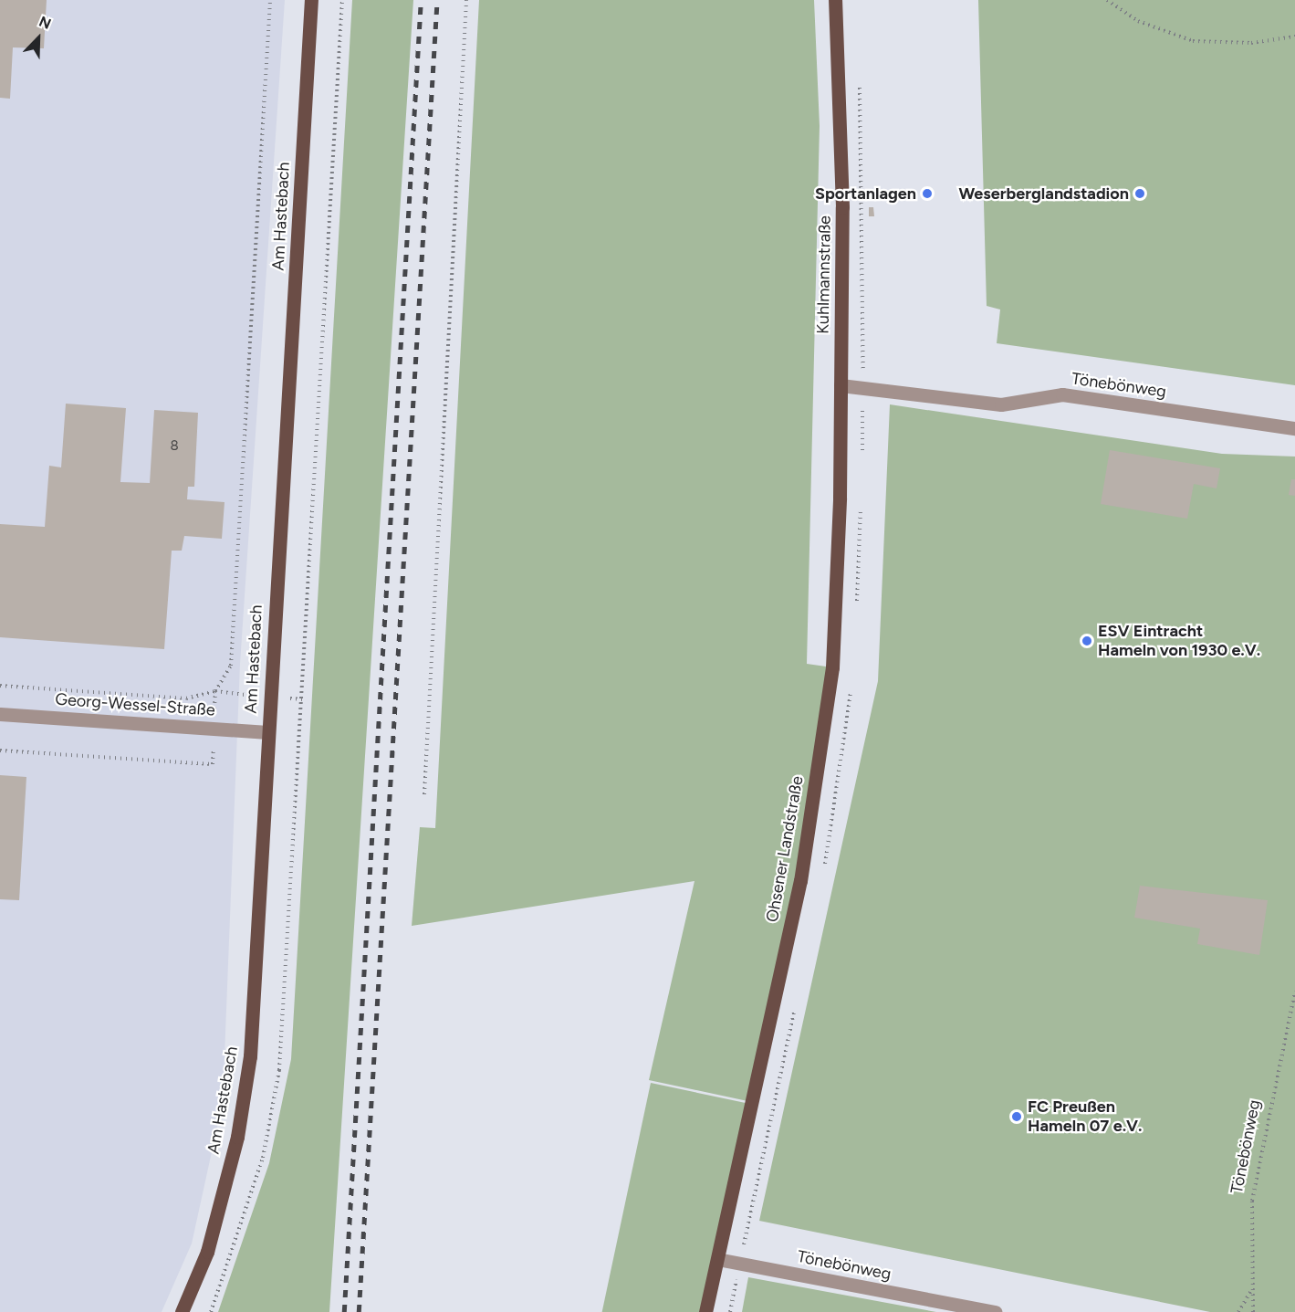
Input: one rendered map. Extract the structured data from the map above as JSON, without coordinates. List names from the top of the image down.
{
  "streets": {
    "main road": ["Am Hastebach", "Kuhlmannstraße", "Ohsener Landstraße"],
    "street": ["Tönebönweg", "Georg-Wessel-Straße"]
  },
  "crossings": [
    ["Am Hastebach", "Georg-Wessel-Straße"],
    ["Kuhlmannstraße", "Tönebönweg"],
    ["Kuhlmannstraße", "Ohsener Landstraße"],
    ["Tönebönweg", "Ohsener Landstraße"]
  ],
  "places": [
    "Sportanlagen",
    "Weserberglandstadion",
    "ESV Eintracht Hameln von 1930 e.V.",
    "FC Preußen Hameln 07 e.V."
  ],
  "house_numbers": ["8"],
  "north": "top right"
}
